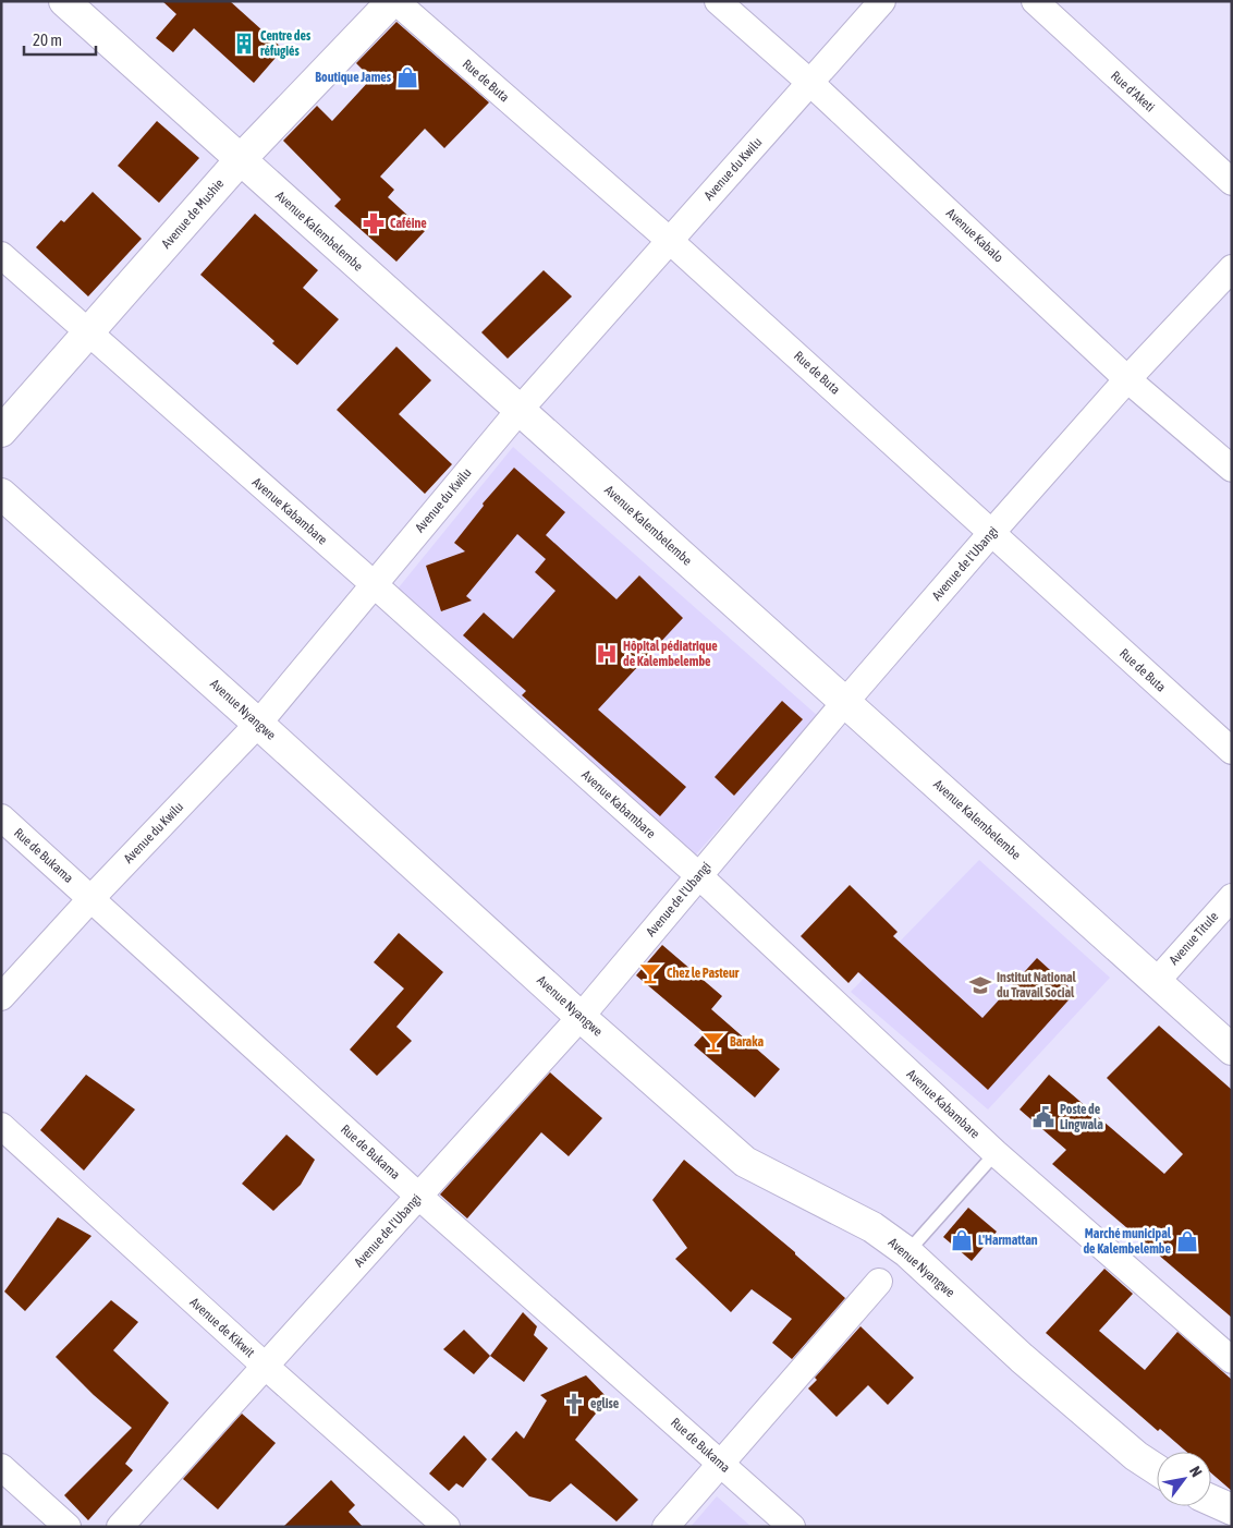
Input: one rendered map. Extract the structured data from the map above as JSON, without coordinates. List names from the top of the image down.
{
  "streets": {
    "street": [
      "Rue de Buta",
      "Rue d'Aketi",
      "Avenue du Kwilu",
      "Avenue de Mushie",
      "Avenue Kalembelembe",
      "Avenue Kabalo",
      "Avenue Kabambare",
      "Avenue de l'Ubangi",
      "Avenue Nyangwe",
      "Rue de Bukama",
      "Avenue Titule",
      "Avenue de Kikwit"
    ]
  },
  "crossings": [
    ["Rue de Buta", "Avenue du Kwilu"],
    ["Rue de Buta", "Avenue de Mushie"],
    ["Rue de Buta", "Avenue de l'Ubangi"],
    ["Avenue du Kwilu", "Avenue Kalembelembe"],
    ["Avenue du Kwilu", "Avenue Kabalo"],
    ["Avenue du Kwilu", "Avenue Kabambare"],
    ["Avenue du Kwilu", "Avenue Nyangwe"],
    ["Avenue du Kwilu", "Rue de Bukama"],
    ["Avenue de Mushie", "Avenue Kalembelembe"],
    ["Avenue de Mushie", "Avenue Kabambare"],
    ["Avenue Kalembelembe", "Avenue de l'Ubangi"],
    ["Avenue Kalembelembe", "Avenue Titule"],
    ["Avenue Kabalo", "Avenue de l'Ubangi"],
    ["Avenue Kabambare", "Avenue de l'Ubangi"],
    ["Avenue de l'Ubangi", "Avenue Nyangwe"],
    ["Avenue de l'Ubangi", "Rue de Bukama"],
    ["Avenue de l'Ubangi", "Avenue de Kikwit"]
  ],
  "places": {
    "building": ["Centre des réfugiés"],
    "shop": ["Boutique James", "L'Harmattan", "Marché municipal de Kalembelembe"],
    "pharmacy": ["Caféine"],
    "hospital": ["Hôpital pédiatrique de Kalembelembe"],
    "bar": ["Chez le Pasteur", "Baraka"],
    "school or university": ["Institut National du Travail Social"],
    "public building": ["Poste de Lingwala"],
    "church": ["eglise"]
  },
  "scale_bar": "20 m",
  "north": "top right"
}
